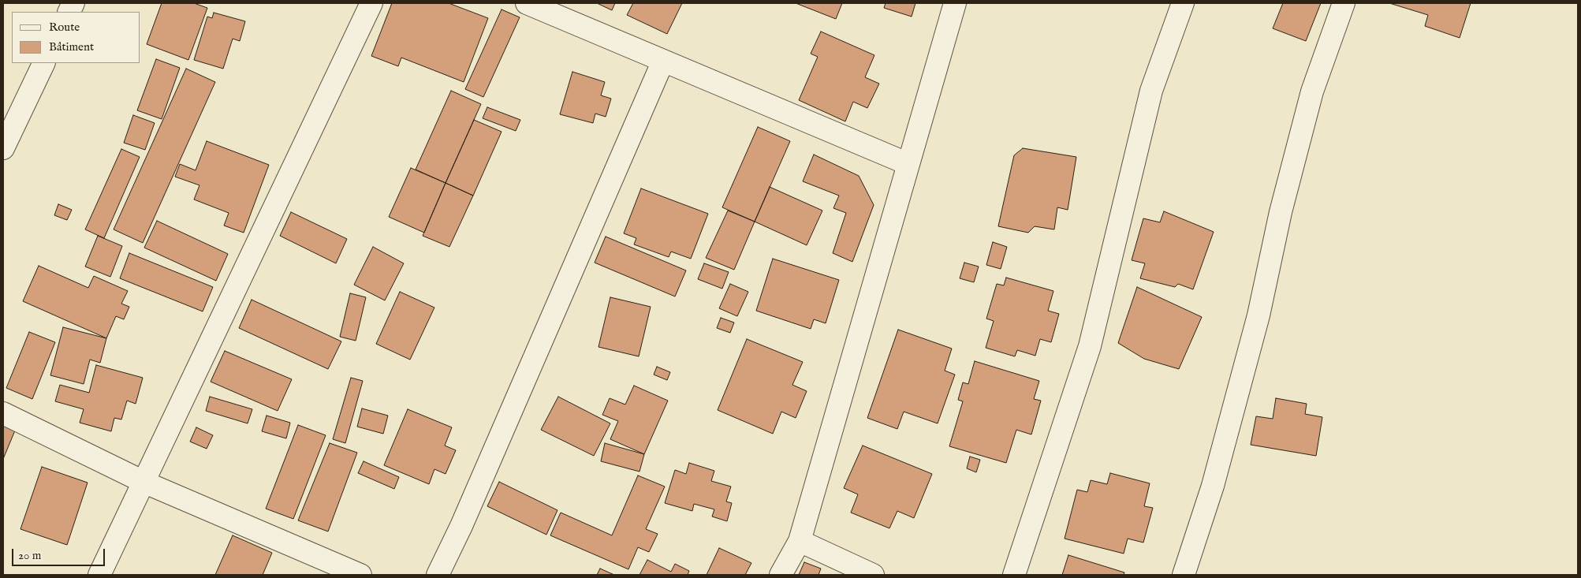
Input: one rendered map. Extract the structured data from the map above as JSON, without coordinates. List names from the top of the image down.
{
  "legend": ["Route", "Bâtiment"],
  "scale_bar": "20 m"
}
